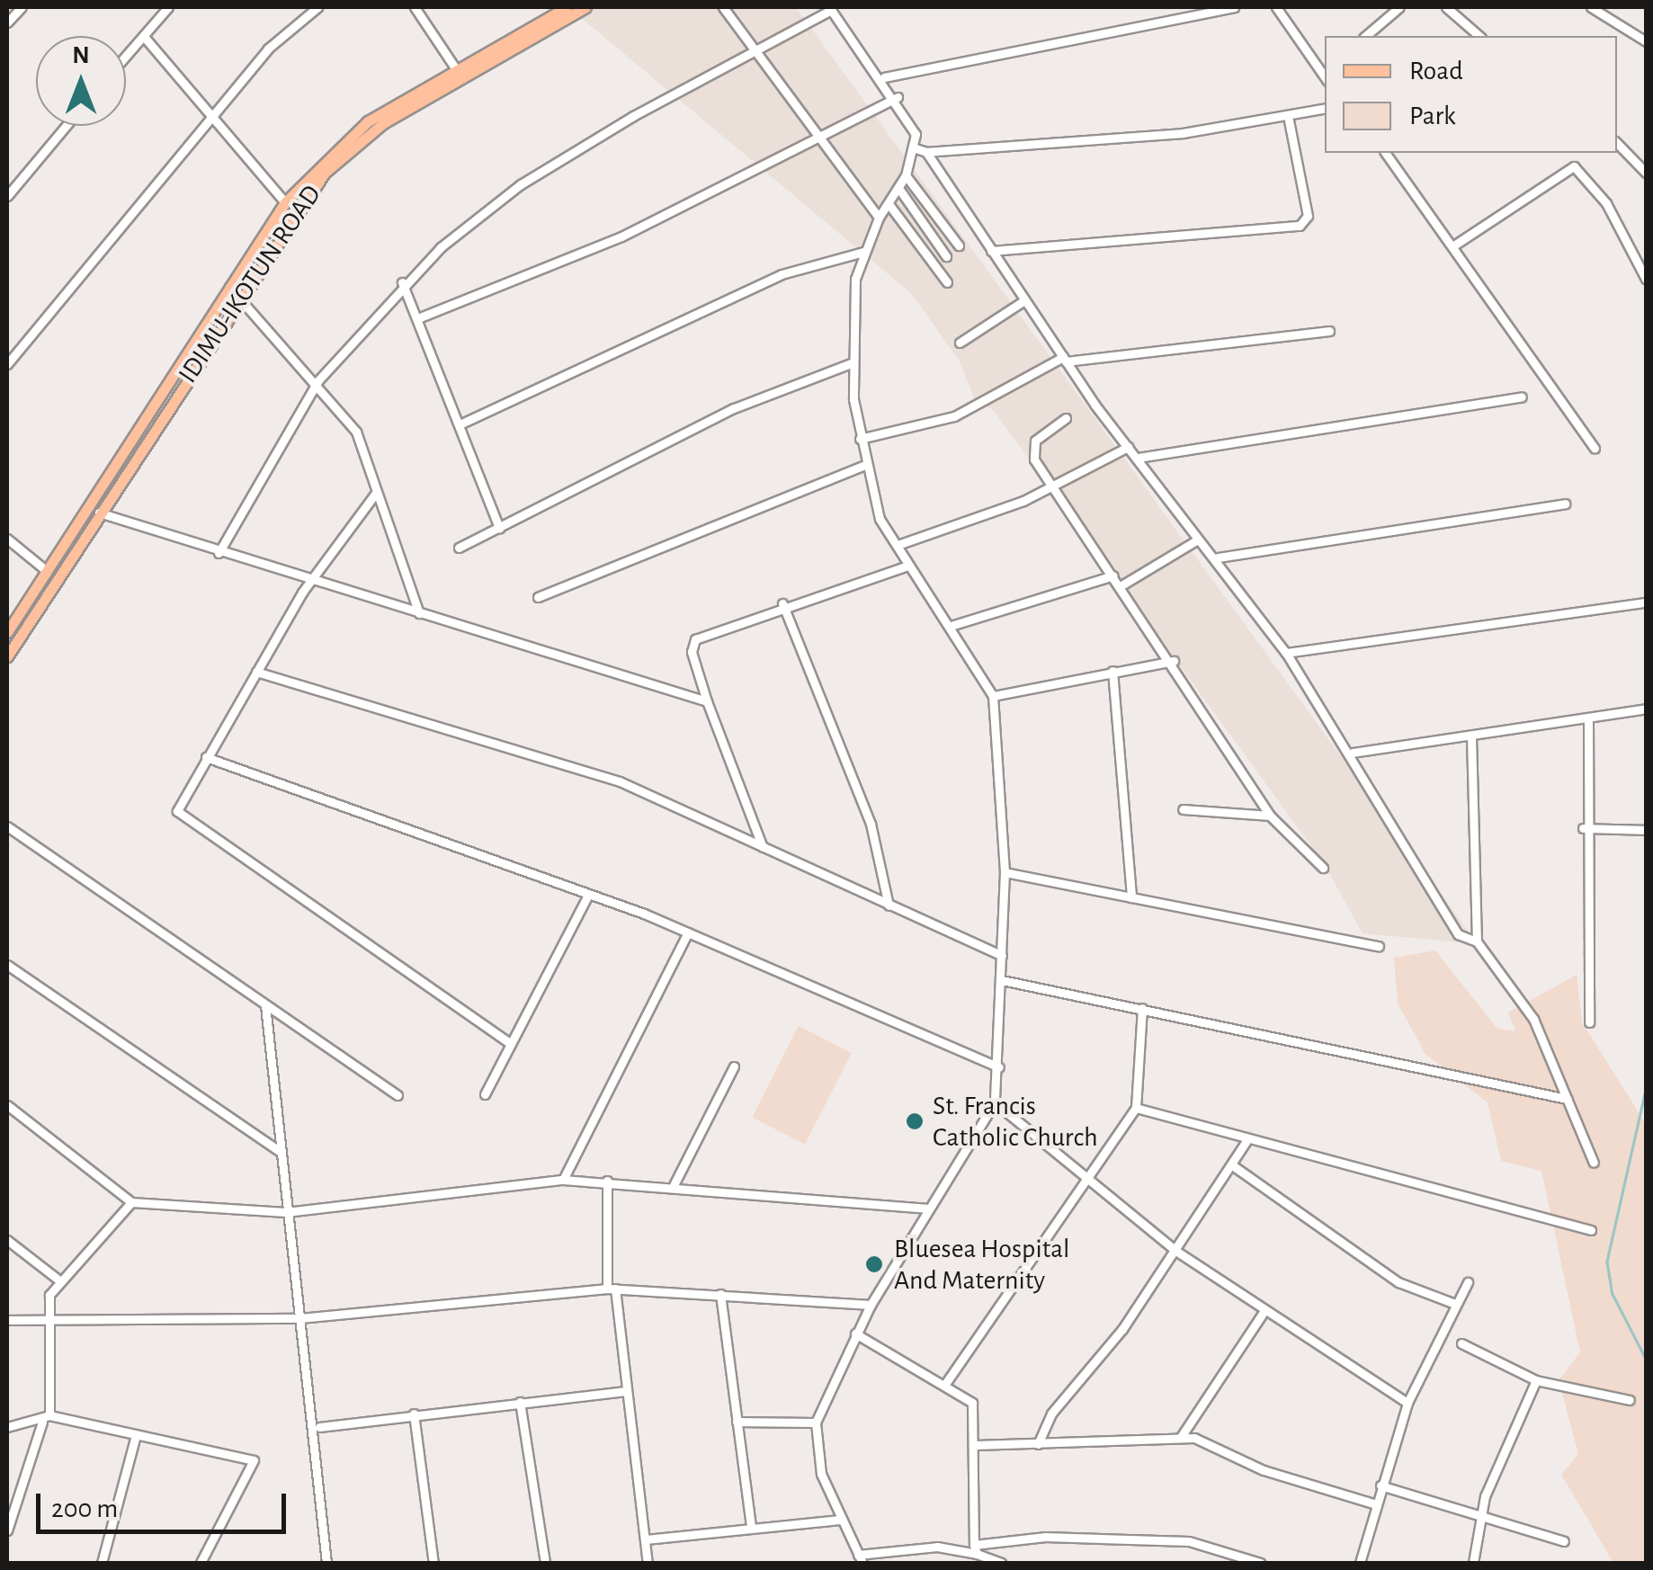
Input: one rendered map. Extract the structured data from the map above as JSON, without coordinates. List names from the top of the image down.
{
  "streets": {
    "main road": ["IDIMU-IKOTUN ROAD"]
  },
  "places": ["St. Francis Catholic Church", "Bluesea Hospital And Maternity"],
  "legend": ["Road", "Park"],
  "scale_bar": "200 m",
  "north": "top"
}
